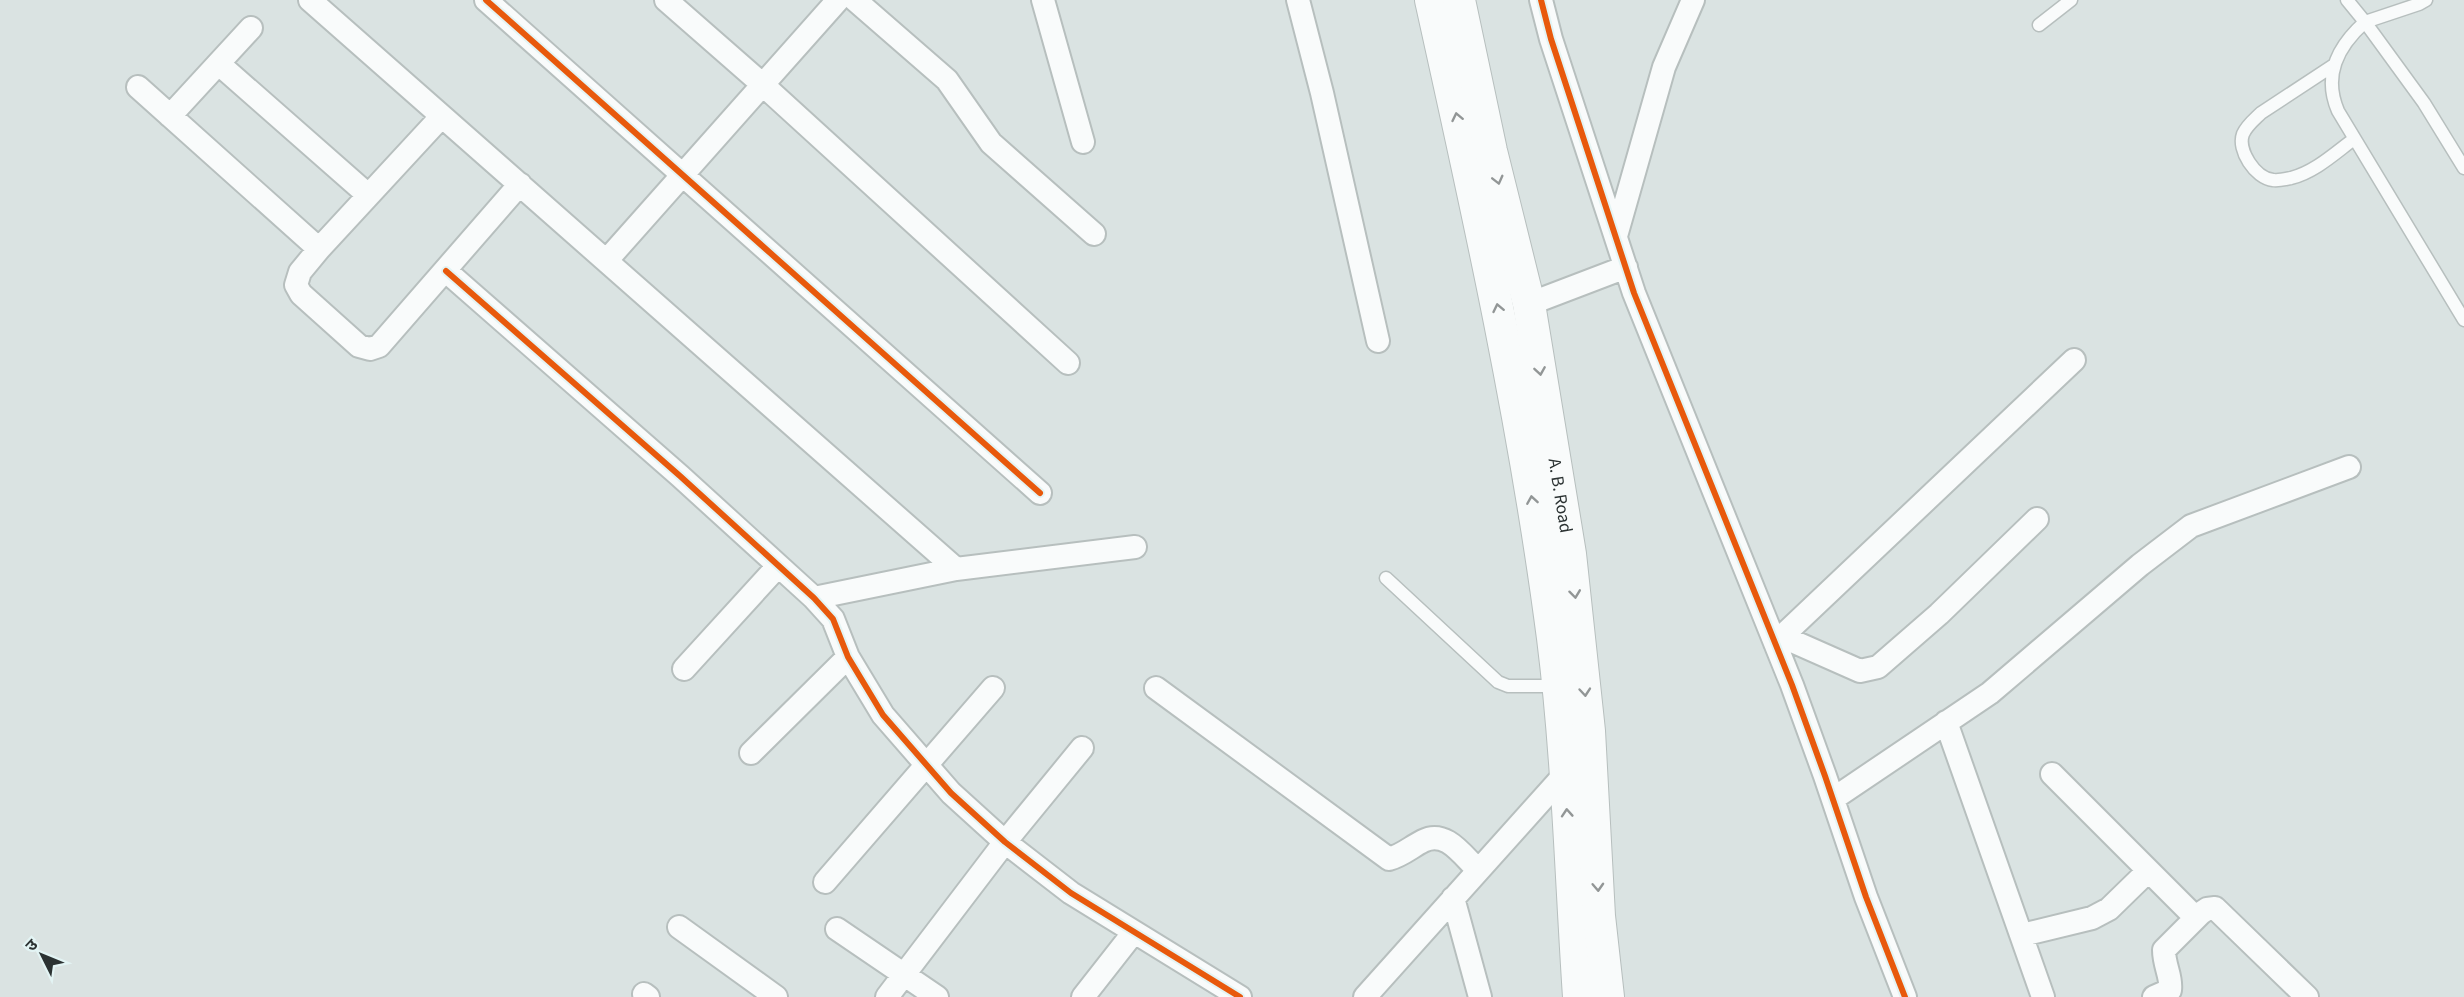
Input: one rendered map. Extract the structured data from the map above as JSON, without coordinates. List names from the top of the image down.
{
  "streets": {
    "main road": ["A. B. Road"]
  },
  "north": "top left"
}
